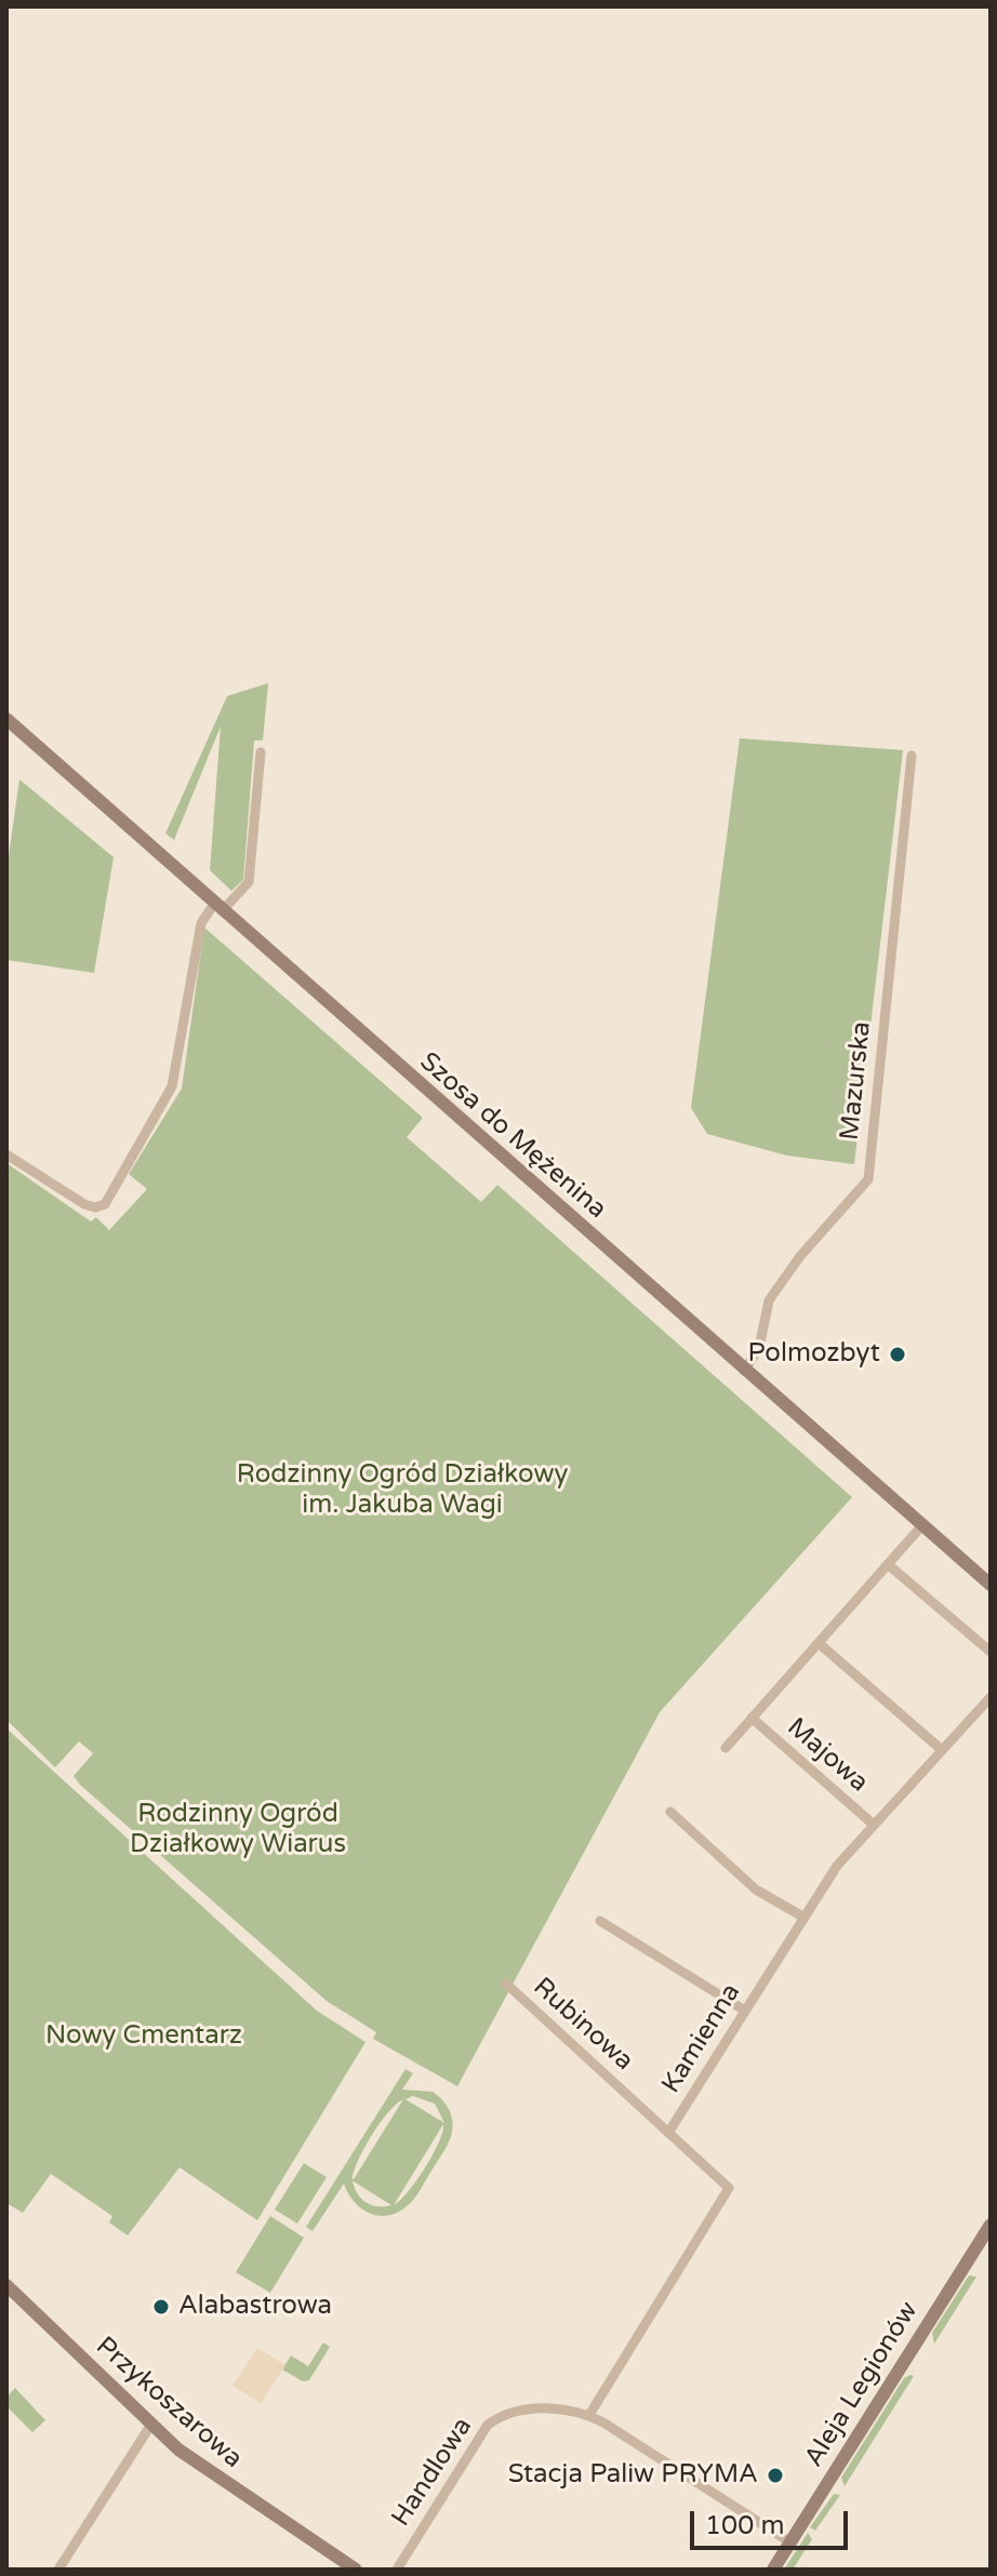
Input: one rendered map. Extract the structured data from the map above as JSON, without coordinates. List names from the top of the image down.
{
  "streets": {
    "main road": ["Szosa do Mężenina", "Aleja Legionów", "Przykoszarowa"],
    "street": [
      "Mazurska",
      "Majowa",
      "Rubinowa",
      "Kamienna",
      "Handlowa"
    ]
  },
  "crossings": [
    ["Mazurska", "Szosa do Mężenina"],
    ["Szosa do Mężenina", "Majowa"],
    ["Majowa", "Kamienna"],
    ["Rubinowa", "Kamienna"],
    ["Kamienna", "Handlowa"],
    ["Aleja Legionów", "Handlowa"]
  ],
  "parks": ["Rodzinny Ogród Działkowy im. Jakuba Wagi", "Rodzinny Ogród Działkowy Wiarus", "Nowy Cmentarz"],
  "places": ["Polmozbyt", "Alabastrowa", "Stacja Paliw PRYMA"],
  "scale_bar": "100 m"
}
